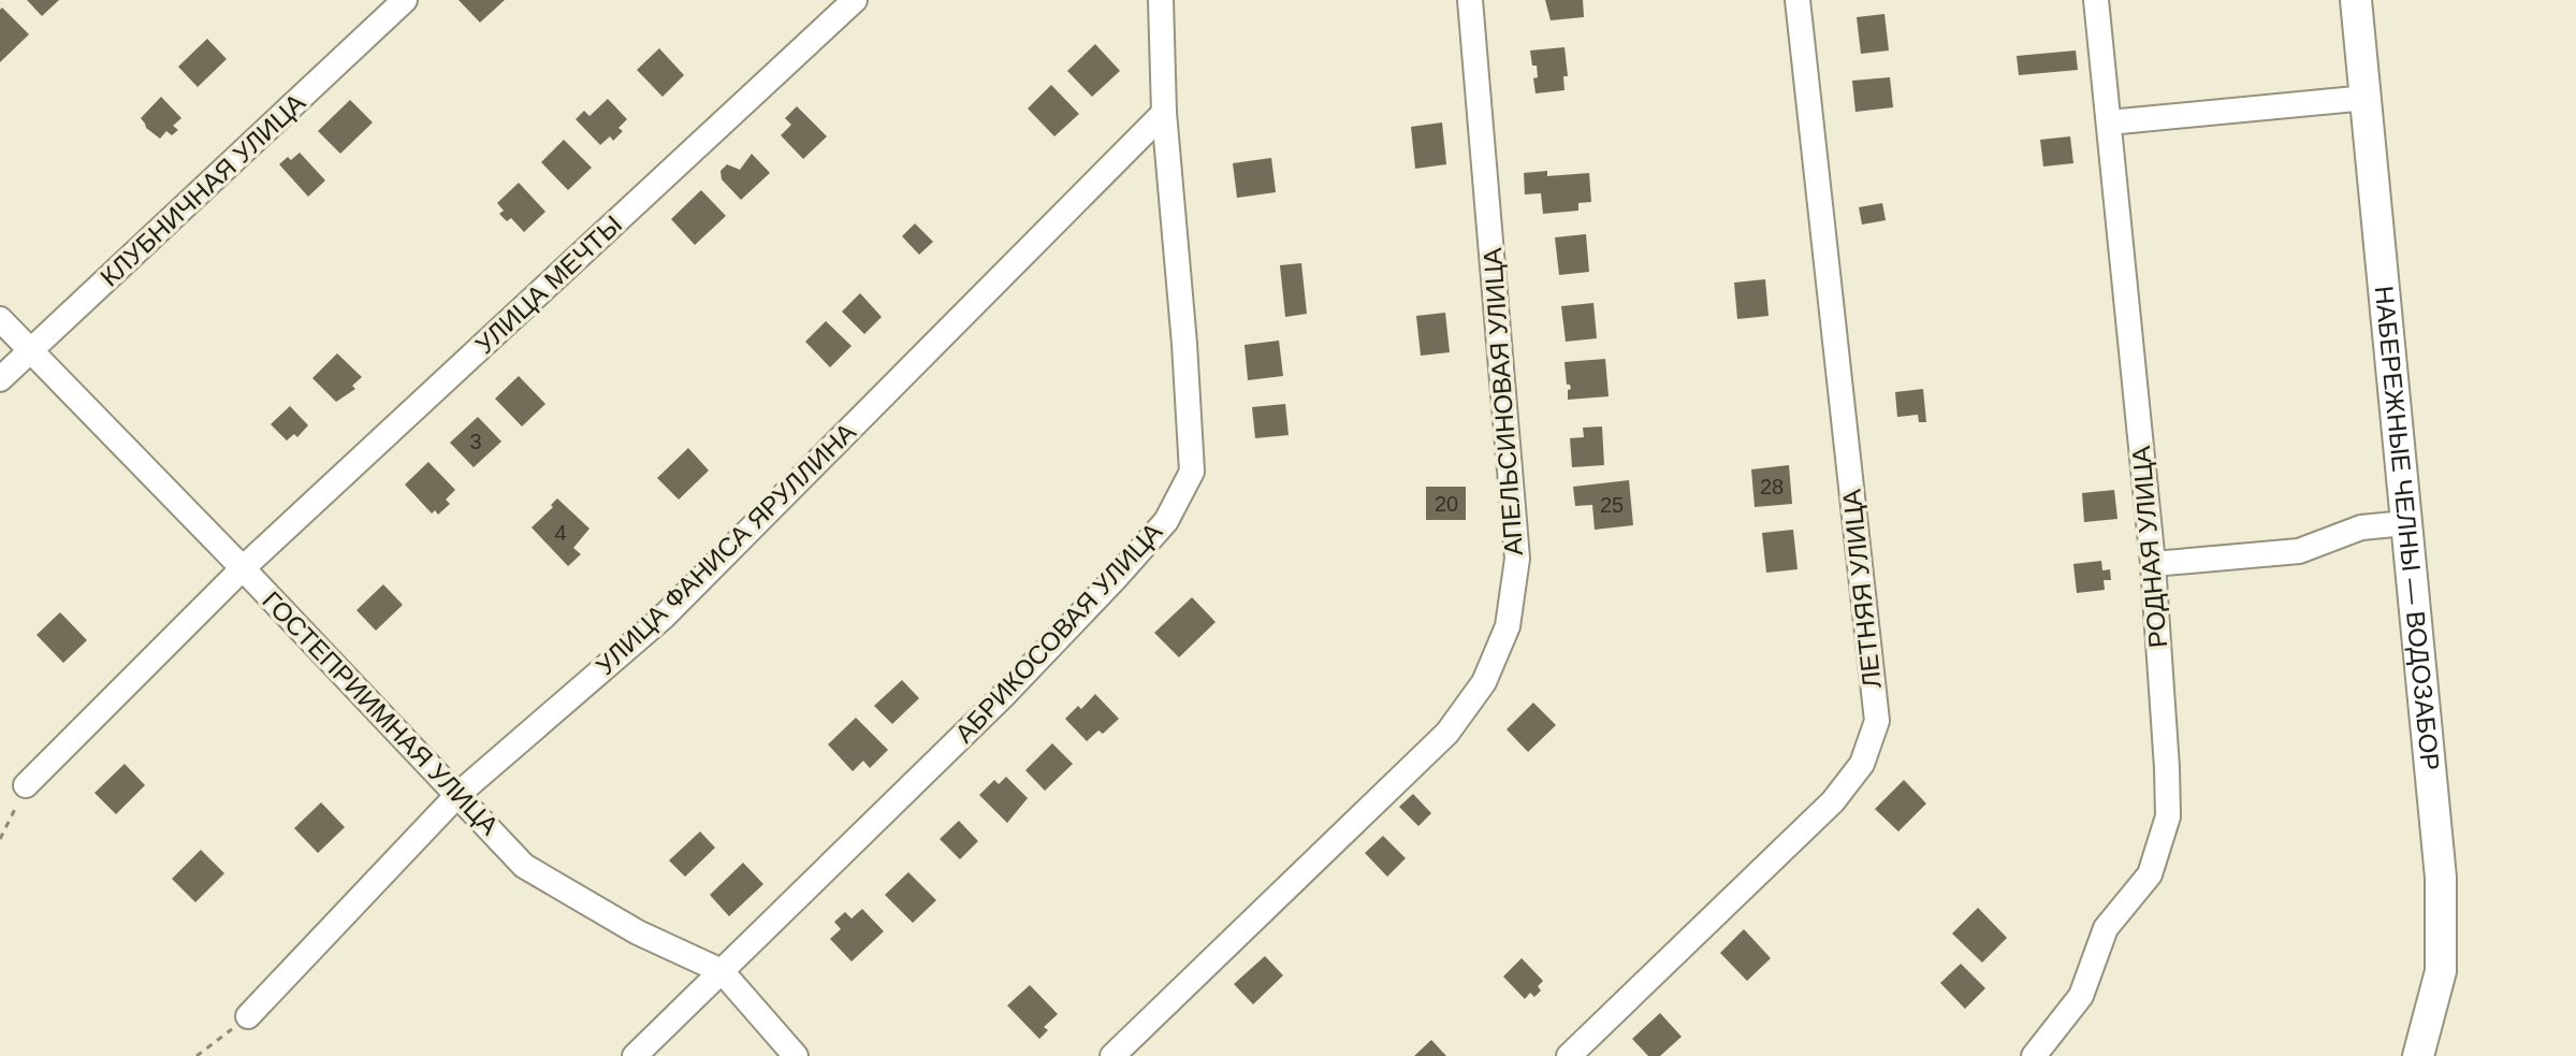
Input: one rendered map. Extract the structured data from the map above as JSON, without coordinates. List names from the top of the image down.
{
  "streets": {
    "main road": ["НАБЕРЕЖНЫЕ ЧЕЛНЫ — ВОДОЗАБОР"],
    "street": [
      "КЛУБНИЧНАЯ УЛИЦА",
      "УЛИЦА МЕЧТЫ",
      "АПЕЛЬСИНОВАЯ УЛИЦА",
      "РОДНАЯ УЛИЦА",
      "УЛИЦА ФАНИСА ЯРУЛЛИНА",
      "ЛЕТНЯЯ УЛИЦА",
      "АБРИКОСОВАЯ УЛИЦА",
      "ГОСТЕПРИИМНАЯ УЛИЦА"
    ]
  },
  "crossings": [
    ["КЛУБНИЧНАЯ УЛИЦА", "ГОСТЕПРИИМНАЯ УЛИЦА"],
    ["УЛИЦА МЕЧТЫ", "ГОСТЕПРИИМНАЯ УЛИЦА"],
    ["УЛИЦА ФАНИСА ЯРУЛЛИНА", "АБРИКОСОВАЯ УЛИЦА"],
    ["УЛИЦА ФАНИСА ЯРУЛЛИНА", "ГОСТЕПРИИМНАЯ УЛИЦА"],
    ["АБРИКОСОВАЯ УЛИЦА", "ГОСТЕПРИИМНАЯ УЛИЦА"]
  ],
  "house_numbers": [
    "3",
    "28",
    "20",
    "25",
    "4"
  ]
}
